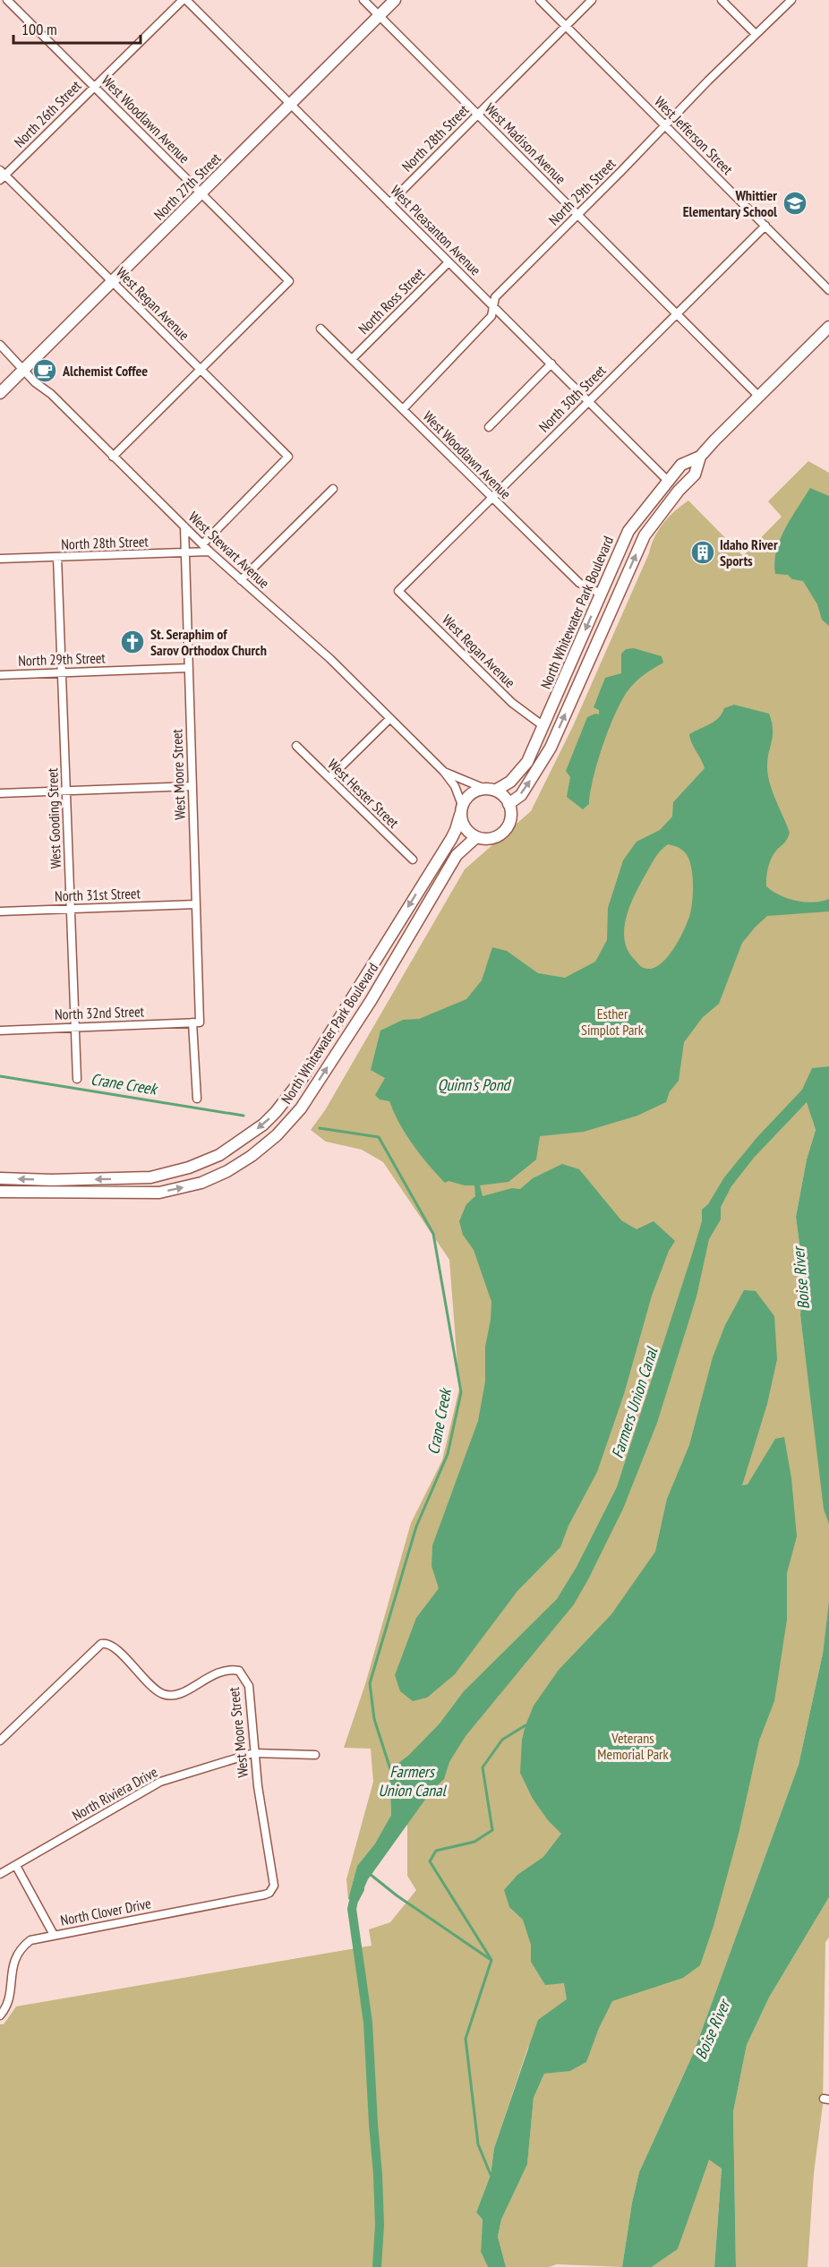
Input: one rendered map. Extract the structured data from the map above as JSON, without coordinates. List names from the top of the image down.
{
  "streets": {
    "street": [
      "North 26th Street",
      "West Woodlawn Avenue",
      "West Jefferson Street",
      "North 28th Street",
      "West Madison Avenue",
      "North 27th Street",
      "North 29th Street",
      "West Pleasanton Avenue",
      "North Ross Street",
      "West Regan Avenue",
      "North 30th Street",
      "West Stewart Avenue",
      "North Whitewater Park Boulevard",
      "West Moore Street",
      "West Hester Street",
      "West Gooding Street",
      "North 31st Street",
      "North 32nd Street",
      "North Riviera Drive",
      "North Clover Drive"
    ]
  },
  "crossings": [
    ["North 26th Street", "West Woodlawn Avenue"],
    ["North 26th Street", "West Pleasanton Avenue"],
    ["North 26th Street", "West Regan Avenue"],
    ["West Woodlawn Avenue", "North 27th Street"],
    ["West Woodlawn Avenue", "North 29th Street"],
    ["West Woodlawn Avenue", "North Ross Street"],
    ["West Woodlawn Avenue", "West Regan Avenue"],
    ["West Woodlawn Avenue", "North 30th Street"],
    ["West Woodlawn Avenue", "North Whitewater Park Boulevard"],
    ["West Jefferson Street", "North 28th Street"],
    ["West Jefferson Street", "North 29th Street"],
    ["West Jefferson Street", "North 30th Street"],
    ["North 28th Street", "West Madison Avenue"],
    ["North 28th Street", "West Pleasanton Avenue"],
    ["North 28th Street", "West Stewart Avenue"],
    ["North 28th Street", "West Moore Street"],
    ["North 28th Street", "West Gooding Street"],
    ["West Madison Avenue", "North 27th Street"],
    ["West Madison Avenue", "North 29th Street"],
    ["West Madison Avenue", "North 30th Street"],
    ["West Madison Avenue", "North Whitewater Park Boulevard"],
    ["North 27th Street", "West Pleasanton Avenue"],
    ["North 27th Street", "West Regan Avenue"],
    ["North 27th Street", "West Stewart Avenue"],
    ["North 29th Street", "West Pleasanton Avenue"],
    ["North 29th Street", "West Moore Street"],
    ["North 29th Street", "West Gooding Street"],
    ["West Pleasanton Avenue", "North Ross Street"],
    ["West Pleasanton Avenue", "North 30th Street"],
    ["West Pleasanton Avenue", "North Whitewater Park Boulevard"],
    ["West Regan Avenue", "North 30th Street"],
    ["West Regan Avenue", "West Stewart Avenue"],
    ["West Regan Avenue", "North Whitewater Park Boulevard"],
    ["West Stewart Avenue", "North Whitewater Park Boulevard"],
    ["West Stewart Avenue", "West Moore Street"],
    ["West Moore Street", "North 31st Street"],
    ["West Moore Street", "North 32nd Street"],
    ["West Moore Street", "North Riviera Drive"],
    ["West Moore Street", "North Clover Drive"],
    ["West Gooding Street", "North 31st Street"],
    ["West Gooding Street", "North 32nd Street"]
  ],
  "water": [
    "Crane Creek",
    "Quinn's Pond",
    "Boise River",
    "Farmers Union Canal"
  ],
  "parks": ["Esther Simplot Park", "Veterans Memorial Park"],
  "places": {
    "school or university": ["Whittier Elementary School"],
    "cafe": ["Alchemist Coffee"],
    "building": ["Idaho River Sports"],
    "church": ["St. Seraphim of Sarov Orthodox Church"]
  },
  "scale_bar": "100 m"
}
